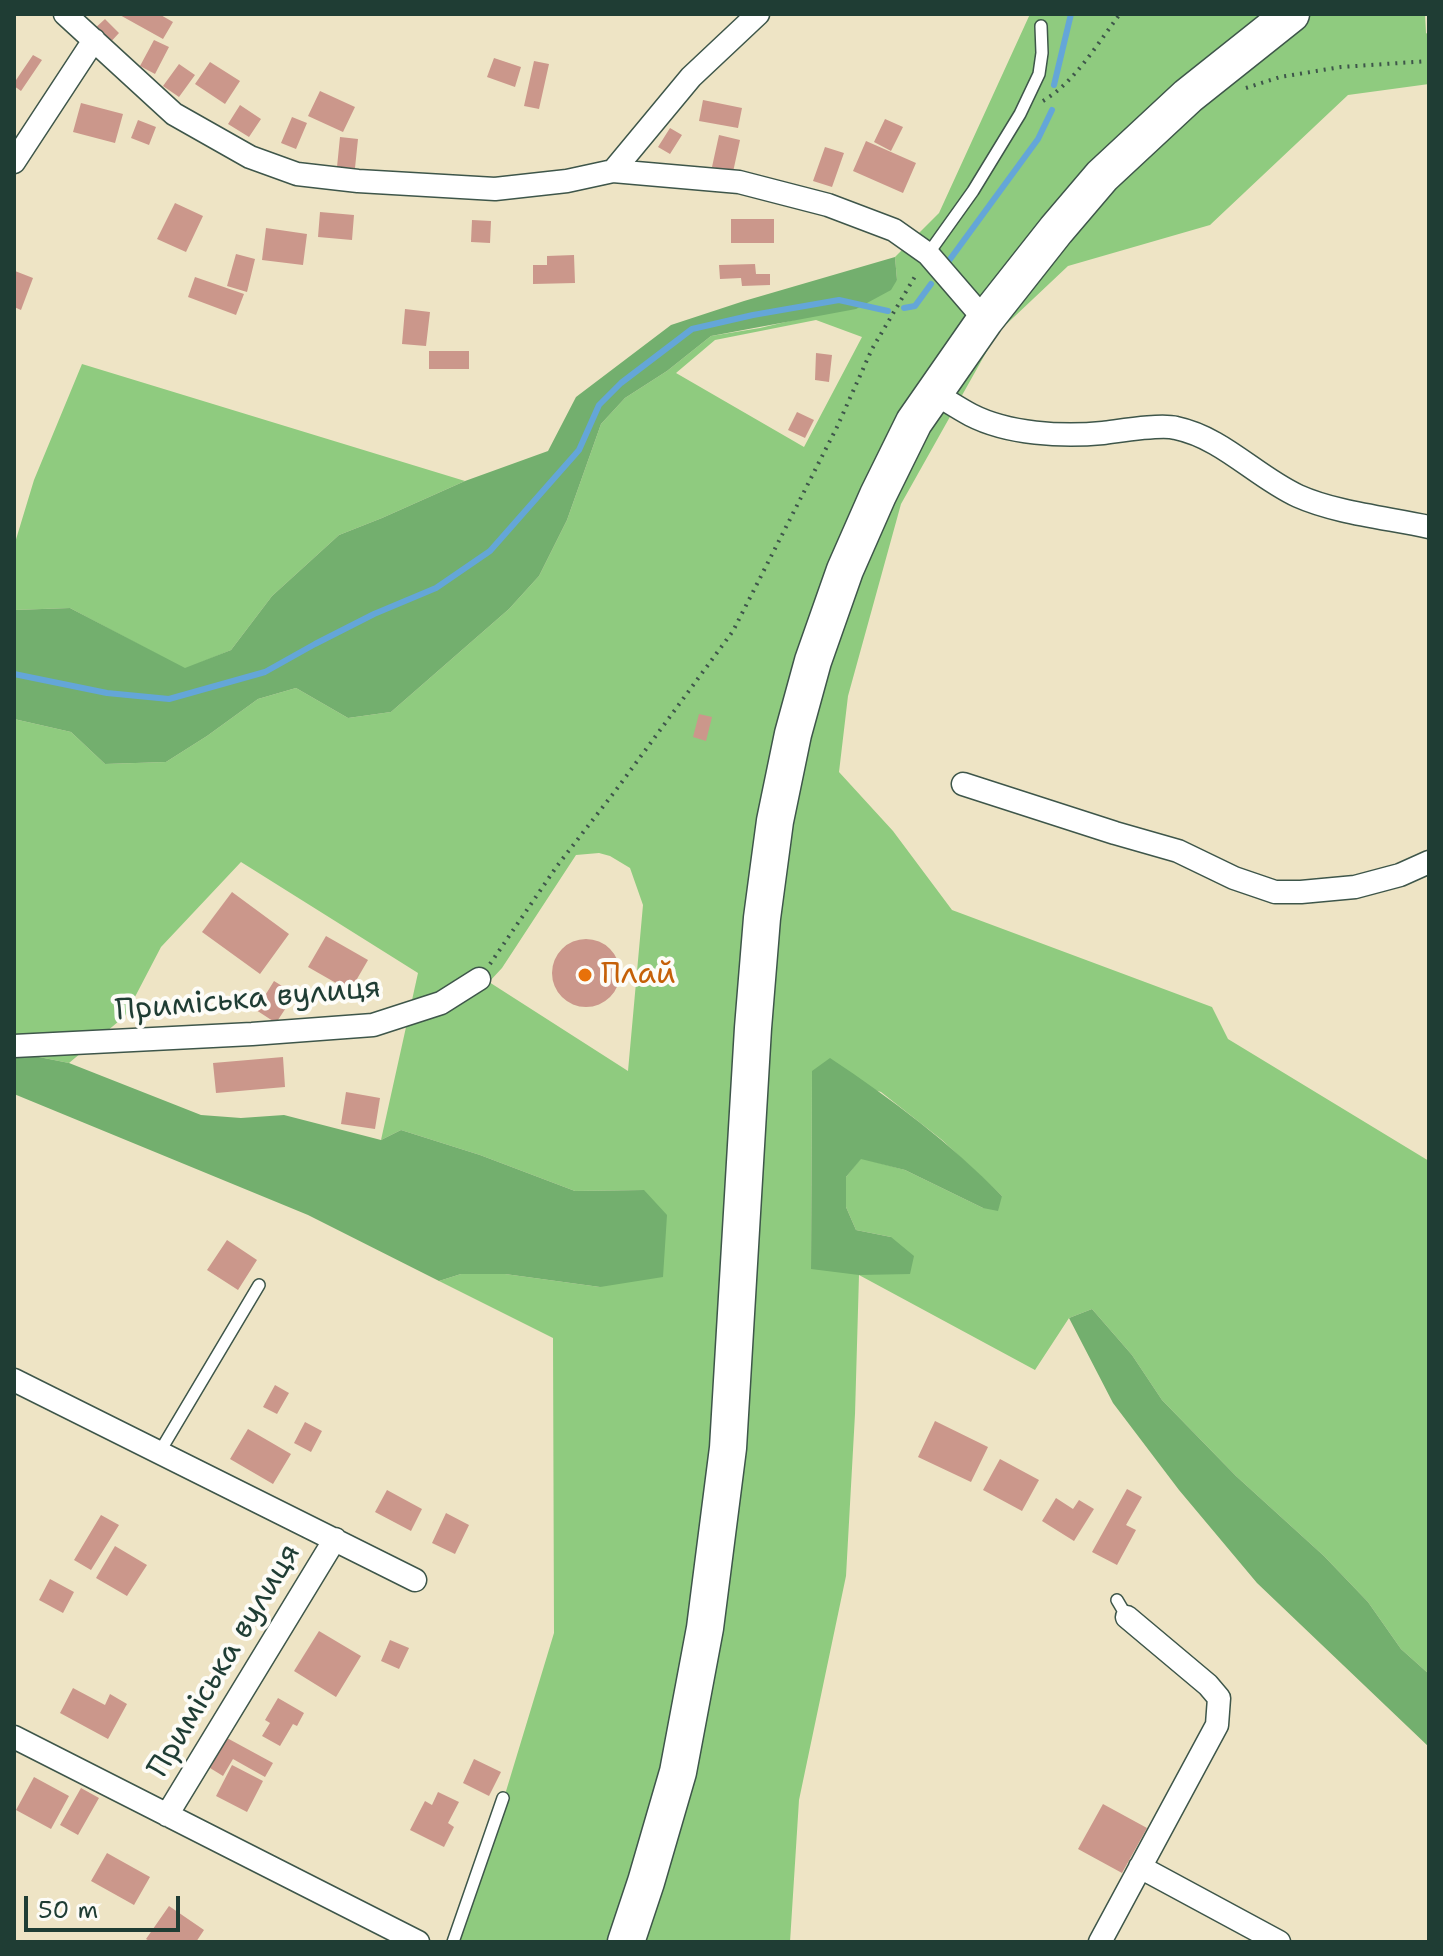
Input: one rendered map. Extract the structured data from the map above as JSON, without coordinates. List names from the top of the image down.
{
  "streets": {
    "street": ["Приміська вулиця"]
  },
  "places": ["Плай"],
  "scale_bar": "50 m"
}
